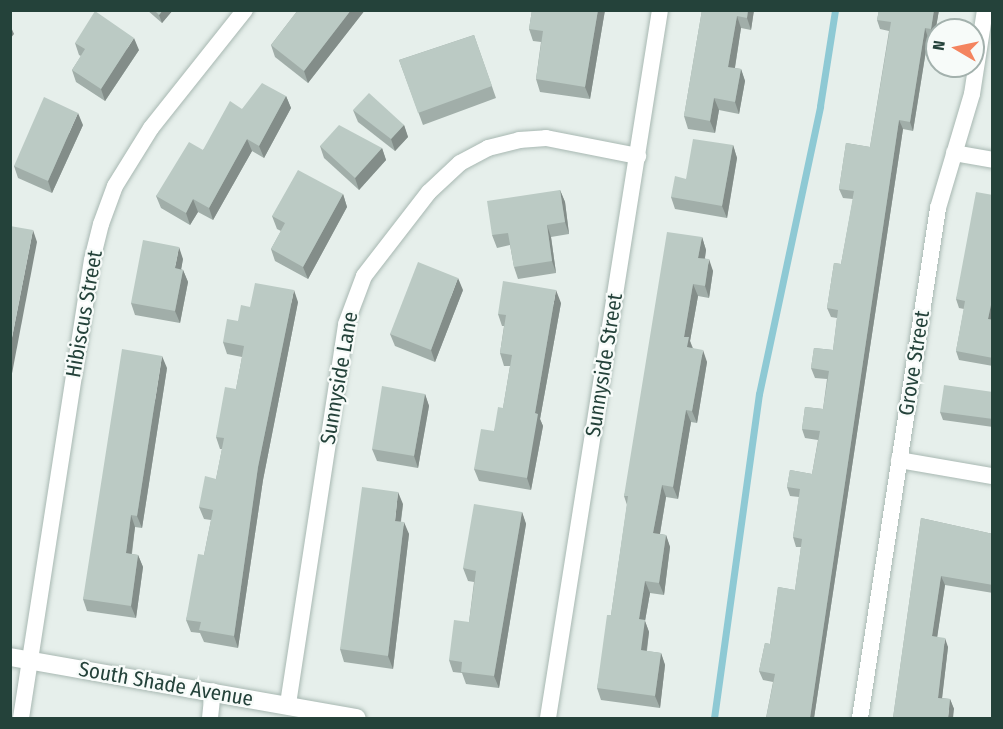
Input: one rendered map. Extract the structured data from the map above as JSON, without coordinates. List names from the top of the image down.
{
  "streets": {
    "street": [
      "Hibiscus Street",
      "Grove Street",
      "Sunnyside Street",
      "Sunnyside Lane",
      "South Shade Avenue"
    ]
  },
  "crossings": [
    ["Hibiscus Street", "South Shade Avenue"],
    ["Sunnyside Street", "Sunnyside Lane"],
    ["Sunnyside Lane", "South Shade Avenue"]
  ],
  "north": "left"
}
